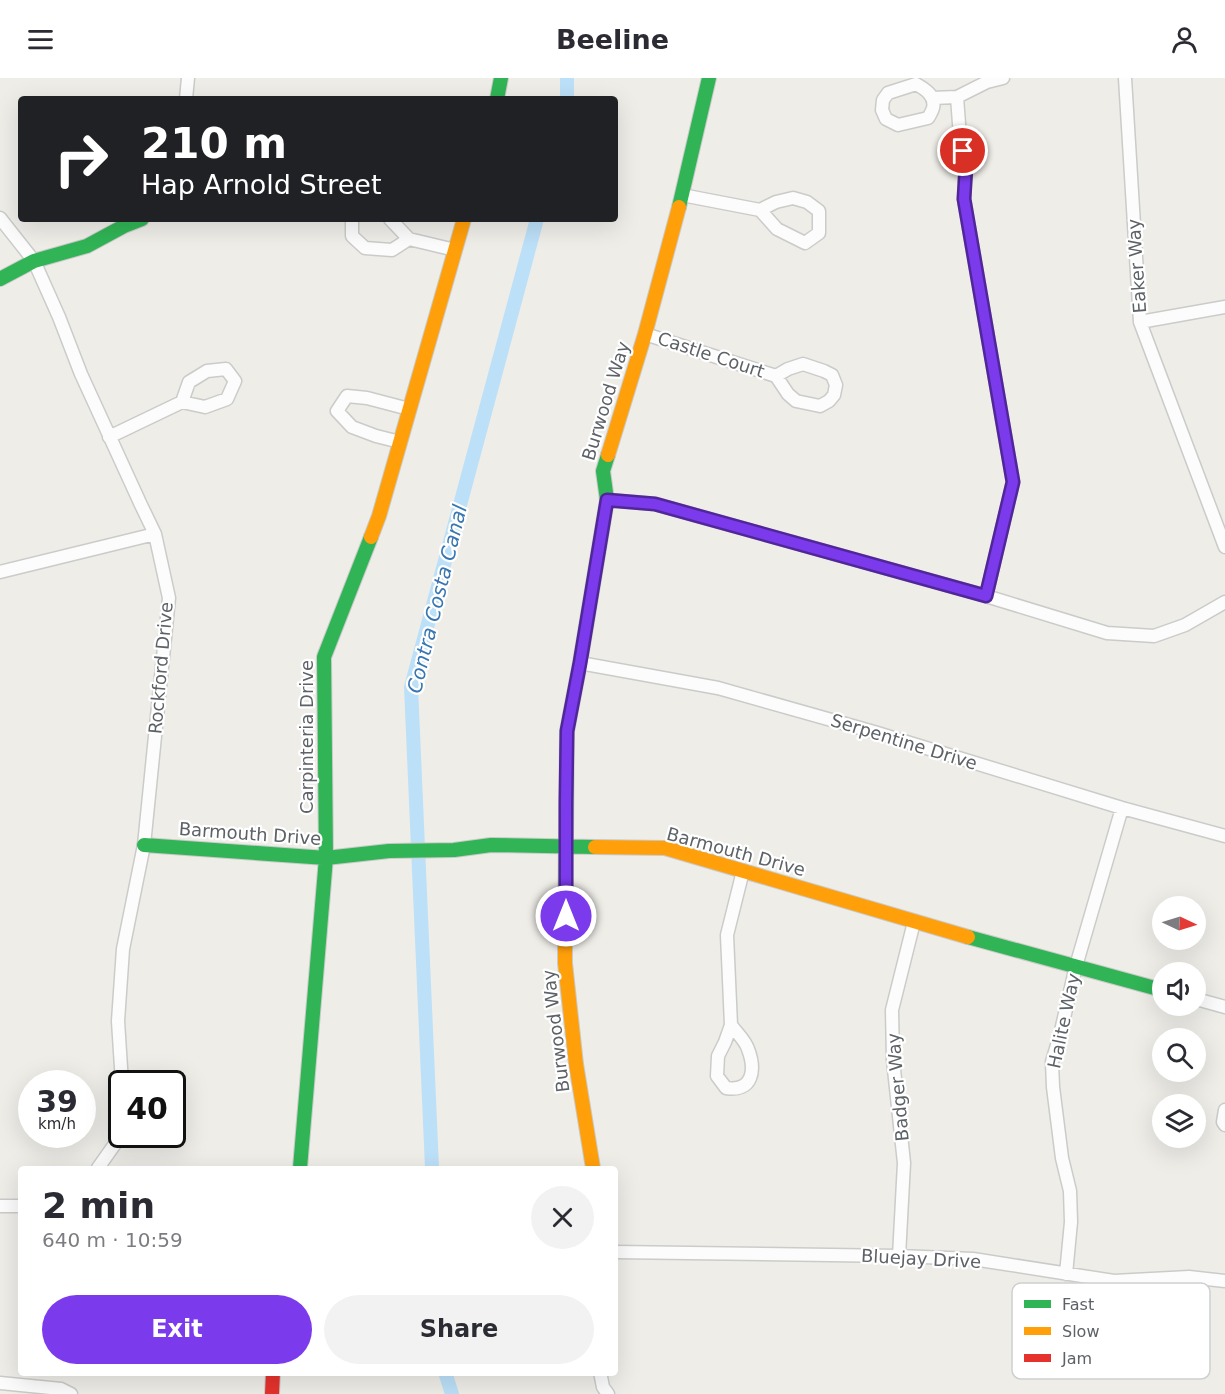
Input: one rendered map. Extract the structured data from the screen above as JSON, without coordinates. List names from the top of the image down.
{
  "streets": {
    "street": [
      "Eaker Way",
      "Castle Court",
      "Burwood Way",
      "Rockford Drive",
      "Carpinteria Drive",
      "Serpentine Drive",
      "Barmouth Drive",
      "Halite Way",
      "Badger Way",
      "Bluejay Drive"
    ]
  },
  "crossings": [
    ["Castle Court", "Burwood Way"],
    ["Burwood Way", "Serpentine Drive"],
    ["Burwood Way", "Barmouth Drive"],
    ["Rockford Drive", "Barmouth Drive"],
    ["Carpinteria Drive", "Barmouth Drive"],
    ["Serpentine Drive", "Halite Way"],
    ["Barmouth Drive", "Halite Way"],
    ["Barmouth Drive", "Badger Way"],
    ["Halite Way", "Bluejay Drive"],
    ["Badger Way", "Bluejay Drive"]
  ],
  "water": ["Contra Costa Canal"],
  "legend": ["Fast", "Slow", "Jam"],
  "north": "right",
  "page": {
    "header": "Beeline",
    "turn": ["210 m", "Hap Arnold Street"],
    "speed": "39 km/h",
    "limit": "40",
    "heading": ["2 min", "640 m · 10:59"],
    "buttons": ["Exit", "Share"]
  }
}
